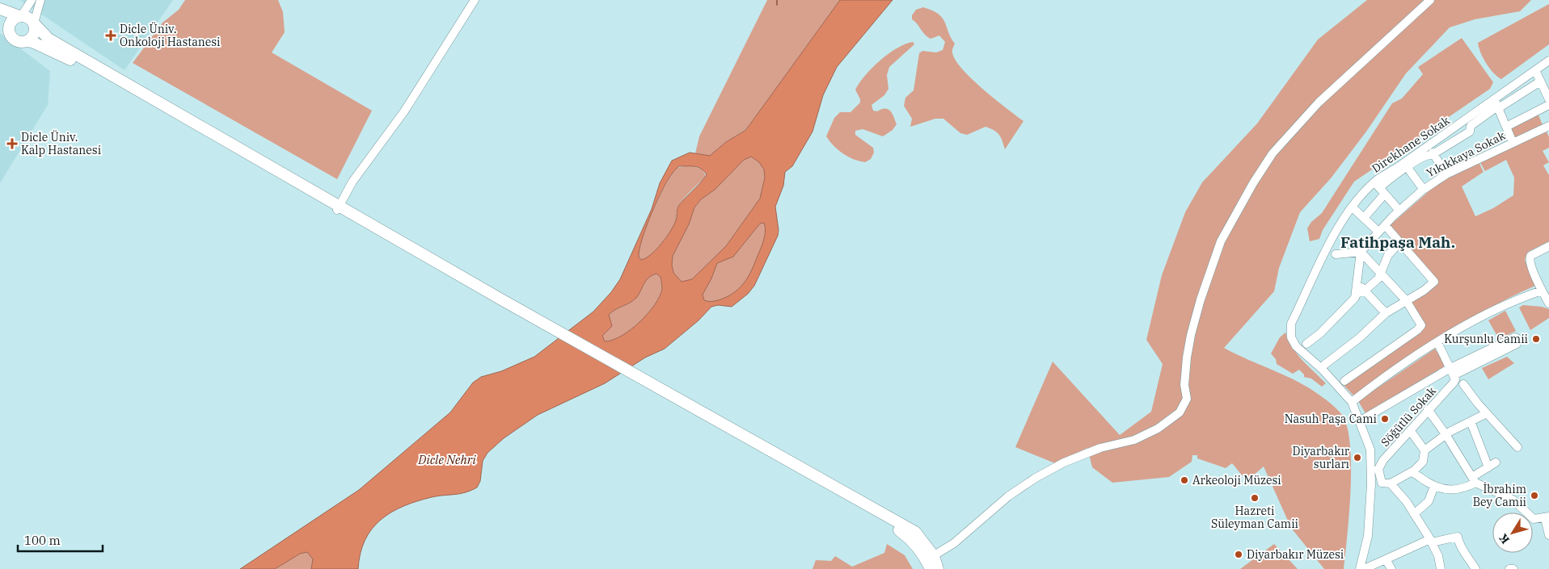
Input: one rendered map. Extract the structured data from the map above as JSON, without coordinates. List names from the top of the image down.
{
  "streets": {
    "street": ["Direkhane Sokak", "Yıkıkkaya Sokak", "Söğütlü Sokak"]
  },
  "districts": ["Fatihpaşa Mah."],
  "water": ["Dicle Nehri"],
  "places": {
    "health": ["Dicle Üniv. Onkoloji Hastanesi", "Dicle Üniv. Kalp Hastanesi"],
    "other": [
      "Kurşunlu Camii",
      "Nasuh Paşa Cami",
      "Diyarbakır surları",
      "Arkeoloji Müzesi",
      "İbrahim Bey Camii",
      "Hazreti Süleyman Camii",
      "Diyarbakır Müzesi"
    ]
  },
  "scale_bar": "100 m",
  "north": "bottom left"
}
